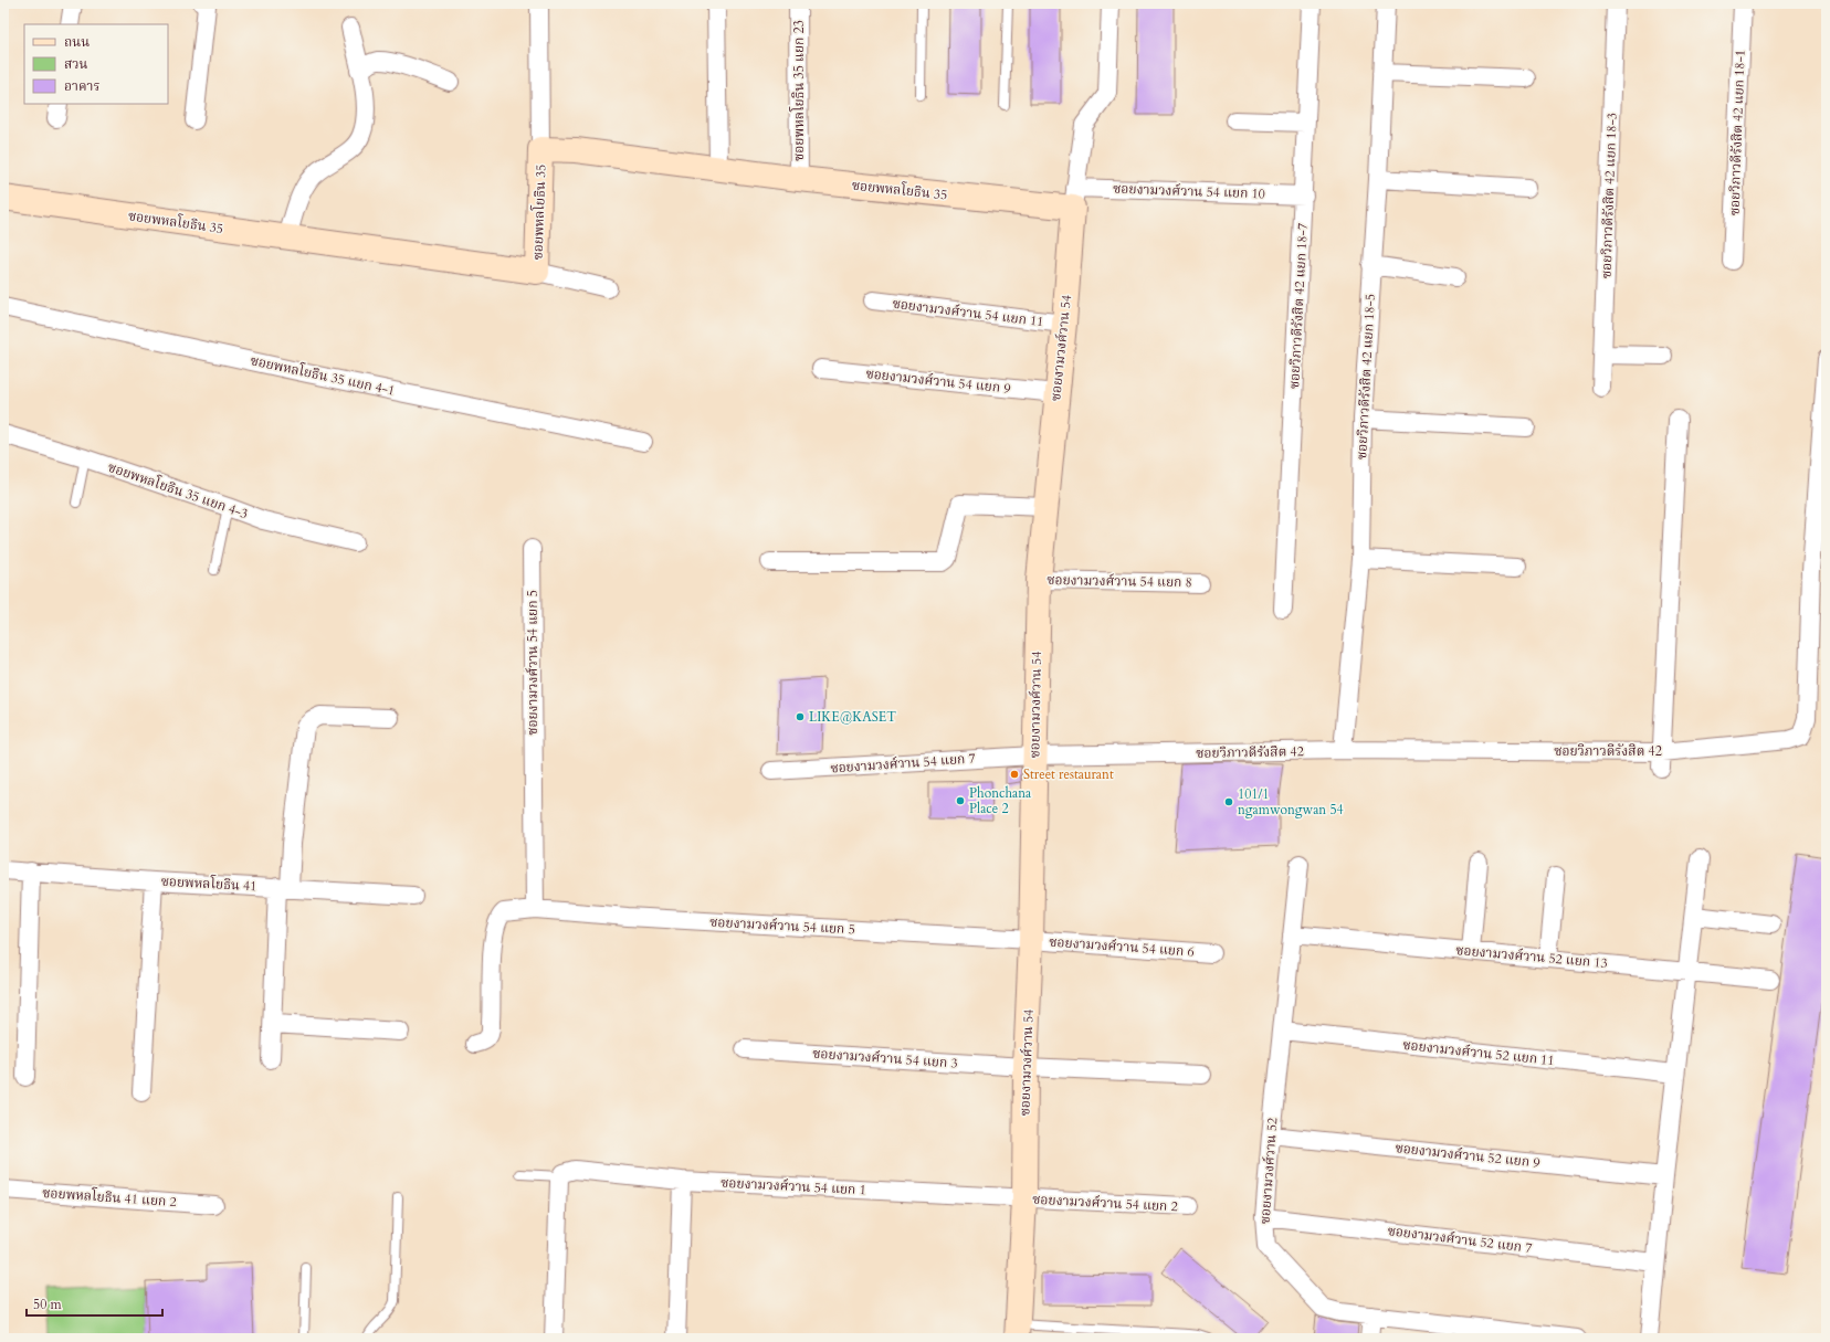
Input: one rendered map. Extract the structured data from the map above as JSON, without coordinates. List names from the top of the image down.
{
  "streets": {
    "street": [
      "ซอยพหลโยธิน 35 แยก 23",
      "ซอยวิภาวดีรังสิต 42 แยก 18-1",
      "ซอยพหลโยธิน 35",
      "ซอยงามวงศ์วาน 54 แยก 10",
      "ซอยวิภาวดีรังสิต 42 แยก 18-3",
      "ซอยวิภาวดีรังสิต 42 แยก 18-7",
      "ซอยงามวงศ์วาน 54 แยก 11",
      "ซอยงามวงศ์วาน 54",
      "ซอยพหลโยธิน 35 แยก 4-1",
      "ซอยวิภาวดีรังสิต 42 แยก 18-5",
      "ซอยงามวงศ์วาน 54 แยก 9",
      "ซอยพหลโยธิน 35 แยก 4-3",
      "ซอยงามวงศ์วาน 54 แยก 8",
      "ซอยงามวงศ์วาน 54 แยก 5",
      "ซอยวิภาวดีรังสิต 42",
      "ซอยงามวงศ์วาน 54 แยก 7",
      "ซอยพหลโยธิน 41",
      "ซอยงามวงศ์วาน 54 แยก 6",
      "ซอยงามวงศ์วาน 52 แยก 13",
      "ซอยงามวงศ์วาน 52 แยก 11",
      "ซอยงามวงศ์วาน 54 แยก 3",
      "ซอยงามวงศ์วาน 52 แยก 9",
      "ซอยงามวงศ์วาน 52",
      "ซอยงามวงศ์วาน 54 แยก 1",
      "ซอยพหลโยธิน 41 แยก 2",
      "ซอยงามวงศ์วาน 54 แยก 2",
      "ซอยงามวงศ์วาน 52 แยก 7"
    ]
  },
  "crossings": [
    ["ซอยพหลโยธิน 35 แยก 23", "ซอยพหลโยธิน 35"],
    ["ซอยพหลโยธิน 35", "ซอยงามวงศ์วาน 54 แยก 10"],
    ["ซอยพหลโยธิน 35", "ซอยงามวงศ์วาน 54"],
    ["ซอยงามวงศ์วาน 54 แยก 10", "ซอยวิภาวดีรังสิต 42 แยก 18-7"],
    ["ซอยงามวงศ์วาน 54 แยก 10", "ซอยงามวงศ์วาน 54"],
    ["ซอยงามวงศ์วาน 54 แยก 11", "ซอยงามวงศ์วาน 54"],
    ["ซอยงามวงศ์วาน 54", "ซอยงามวงศ์วาน 54 แยก 9"],
    ["ซอยงามวงศ์วาน 54", "ซอยงามวงศ์วาน 54 แยก 8"],
    ["ซอยงามวงศ์วาน 54", "ซอยงามวงศ์วาน 54 แยก 5"],
    ["ซอยงามวงศ์วาน 54", "ซอยวิภาวดีรังสิต 42"],
    ["ซอยงามวงศ์วาน 54", "ซอยงามวงศ์วาน 54 แยก 7"],
    ["ซอยงามวงศ์วาน 54", "ซอยงามวงศ์วาน 54 แยก 6"],
    ["ซอยงามวงศ์วาน 54", "ซอยงามวงศ์วาน 54 แยก 3"],
    ["ซอยงามวงศ์วาน 54", "ซอยงามวงศ์วาน 54 แยก 1"],
    ["ซอยงามวงศ์วาน 54", "ซอยงามวงศ์วาน 54 แยก 2"],
    ["ซอยวิภาวดีรังสิต 42 แยก 18-5", "ซอยวิภาวดีรังสิต 42"],
    ["ซอยงามวงศ์วาน 54 แยก 5", "ซอยงามวงศ์วาน 54 แยก 6"],
    ["ซอยวิภาวดีรังสิต 42", "ซอยงามวงศ์วาน 54 แยก 7"],
    ["ซอยงามวงศ์วาน 52 แยก 13", "ซอยงามวงศ์วาน 52"],
    ["ซอยงามวงศ์วาน 52 แยก 11", "ซอยงามวงศ์วาน 52"],
    ["ซอยงามวงศ์วาน 52 แยก 9", "ซอยงามวงศ์วาน 52"],
    ["ซอยงามวงศ์วาน 52", "ซอยงามวงศ์วาน 52 แยก 7"],
    ["ซอยงามวงศ์วาน 54 แยก 1", "ซอยงามวงศ์วาน 54 แยก 2"]
  ],
  "places": [
    "LIKE@KASET",
    "Street restaurant",
    "Phonchana Place 2",
    "101/1 ngamwongwan 54"
  ],
  "legend": ["ถนน", "สวน", "อาคาร"],
  "scale_bar": "50 m"
}
